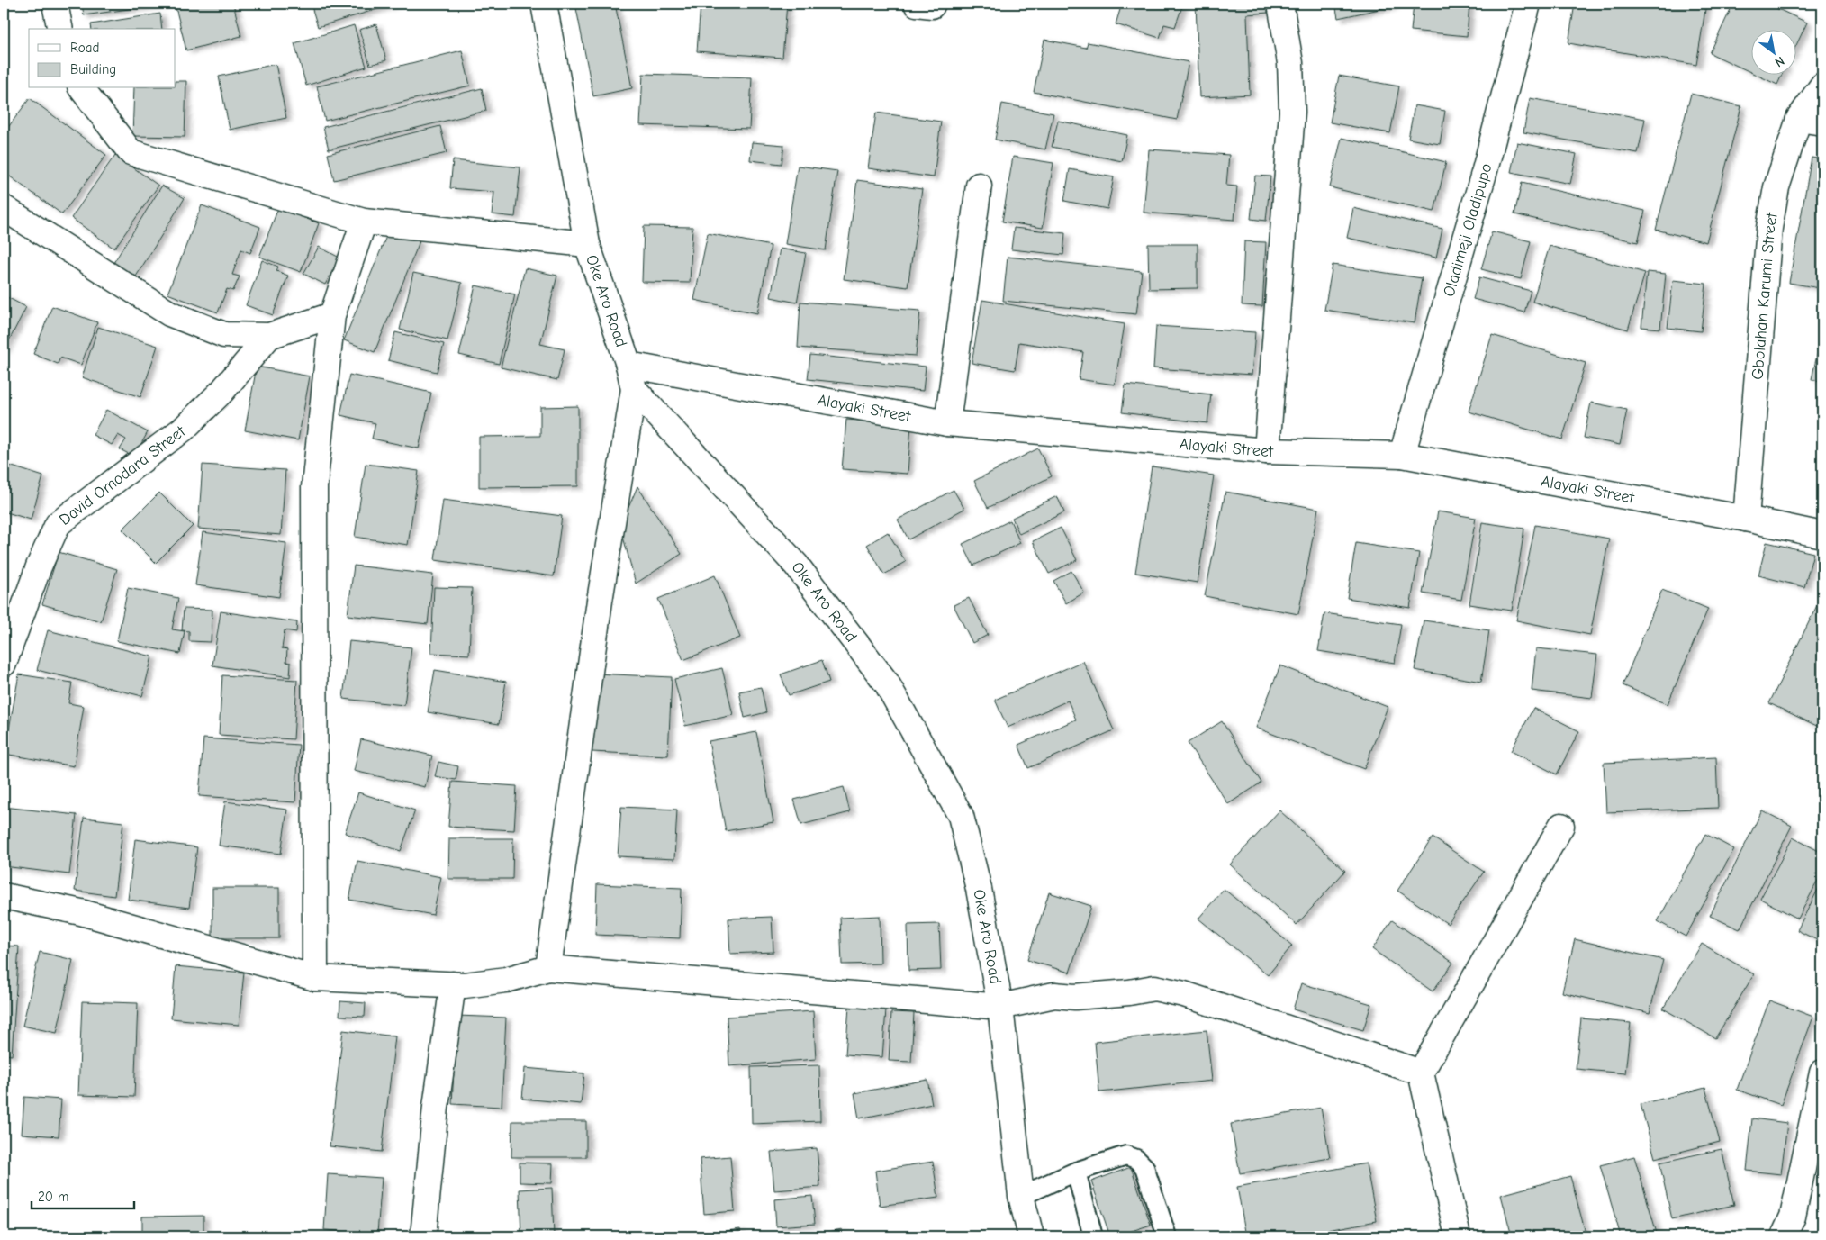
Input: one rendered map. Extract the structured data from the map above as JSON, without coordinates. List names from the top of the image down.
{
  "streets": {
    "street": [
      "Oladimeji Oladipupo",
      "Gbolahan Karumi Street",
      "Oke Aro Road",
      "Alayaki Street",
      "David Omodara Street"
    ]
  },
  "crossings": [
    ["Oladimeji Oladipupo", "Alayaki Street"],
    ["Gbolahan Karumi Street", "Alayaki Street"],
    ["Oke Aro Road", "Alayaki Street"]
  ],
  "legend": ["Road", "Building"],
  "scale_bar": "20 m",
  "north": "bottom right"
}
